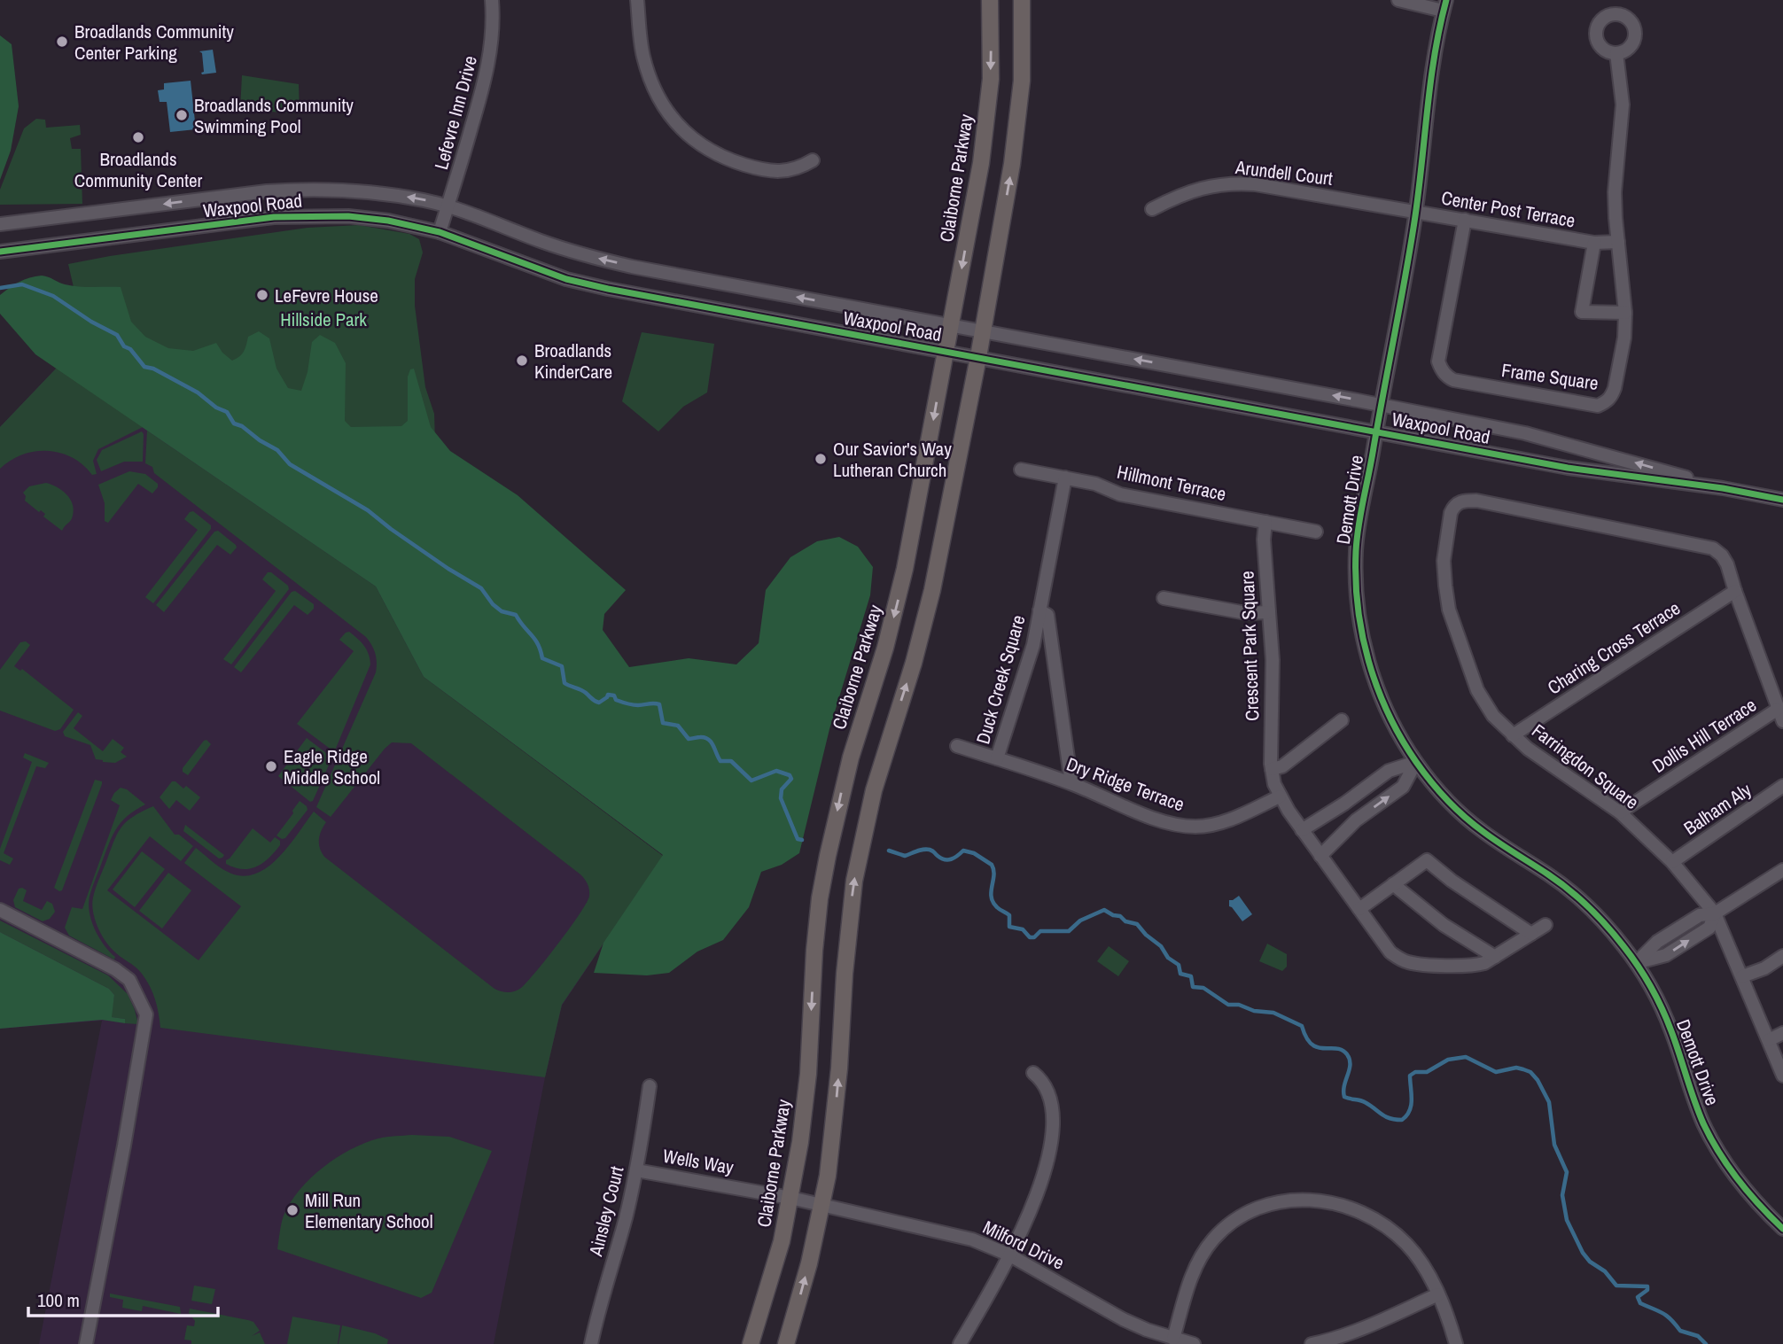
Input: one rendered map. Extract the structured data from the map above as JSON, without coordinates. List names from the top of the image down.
{
  "streets": {
    "main road": ["Claiborne Parkway"],
    "street": [
      "Lefevre Inn Drive",
      "Arundell Court",
      "Waxpool Road",
      "Center Post Terrace",
      "Frame Square",
      "Hillmont Terrace",
      "Demott Drive",
      "Crescent Park Square",
      "Charing Cross Terrace",
      "Duck Creek Square",
      "Dollis Hill Terrace",
      "Farringdon Square",
      "Dry Ridge Terrace",
      "Balham Aly",
      "Wells Way",
      "Ainsley Court",
      "Milford Drive"
    ]
  },
  "crossings": [
    ["Lefevre Inn Drive", "Waxpool Road"],
    ["Arundell Court", "Center Post Terrace"],
    ["Arundell Court", "Demott Drive"],
    ["Claiborne Parkway", "Waxpool Road"],
    ["Claiborne Parkway", "Wells Way"],
    ["Claiborne Parkway", "Milford Drive"],
    ["Waxpool Road", "Demott Drive"],
    ["Center Post Terrace", "Frame Square"],
    ["Center Post Terrace", "Demott Drive"],
    ["Hillmont Terrace", "Crescent Park Square"],
    ["Hillmont Terrace", "Duck Creek Square"],
    ["Crescent Park Square", "Dry Ridge Terrace"],
    ["Charing Cross Terrace", "Farringdon Square"],
    ["Duck Creek Square", "Dry Ridge Terrace"],
    ["Dollis Hill Terrace", "Farringdon Square"],
    ["Farringdon Square", "Balham Aly"],
    ["Wells Way", "Ainsley Court"],
    ["Wells Way", "Milford Drive"]
  ],
  "parks": ["Hillside Park"],
  "places": [
    "Broadlands Community Center Parking",
    "Broadlands Community Swimming Pool",
    "Broadlands Community Center",
    "LeFevre House",
    "Broadlands KinderCare",
    "Our Savior's Way Lutheran Church",
    "Eagle Ridge Middle School",
    "Mill Run Elementary School"
  ],
  "scale_bar": "100 m"
}
